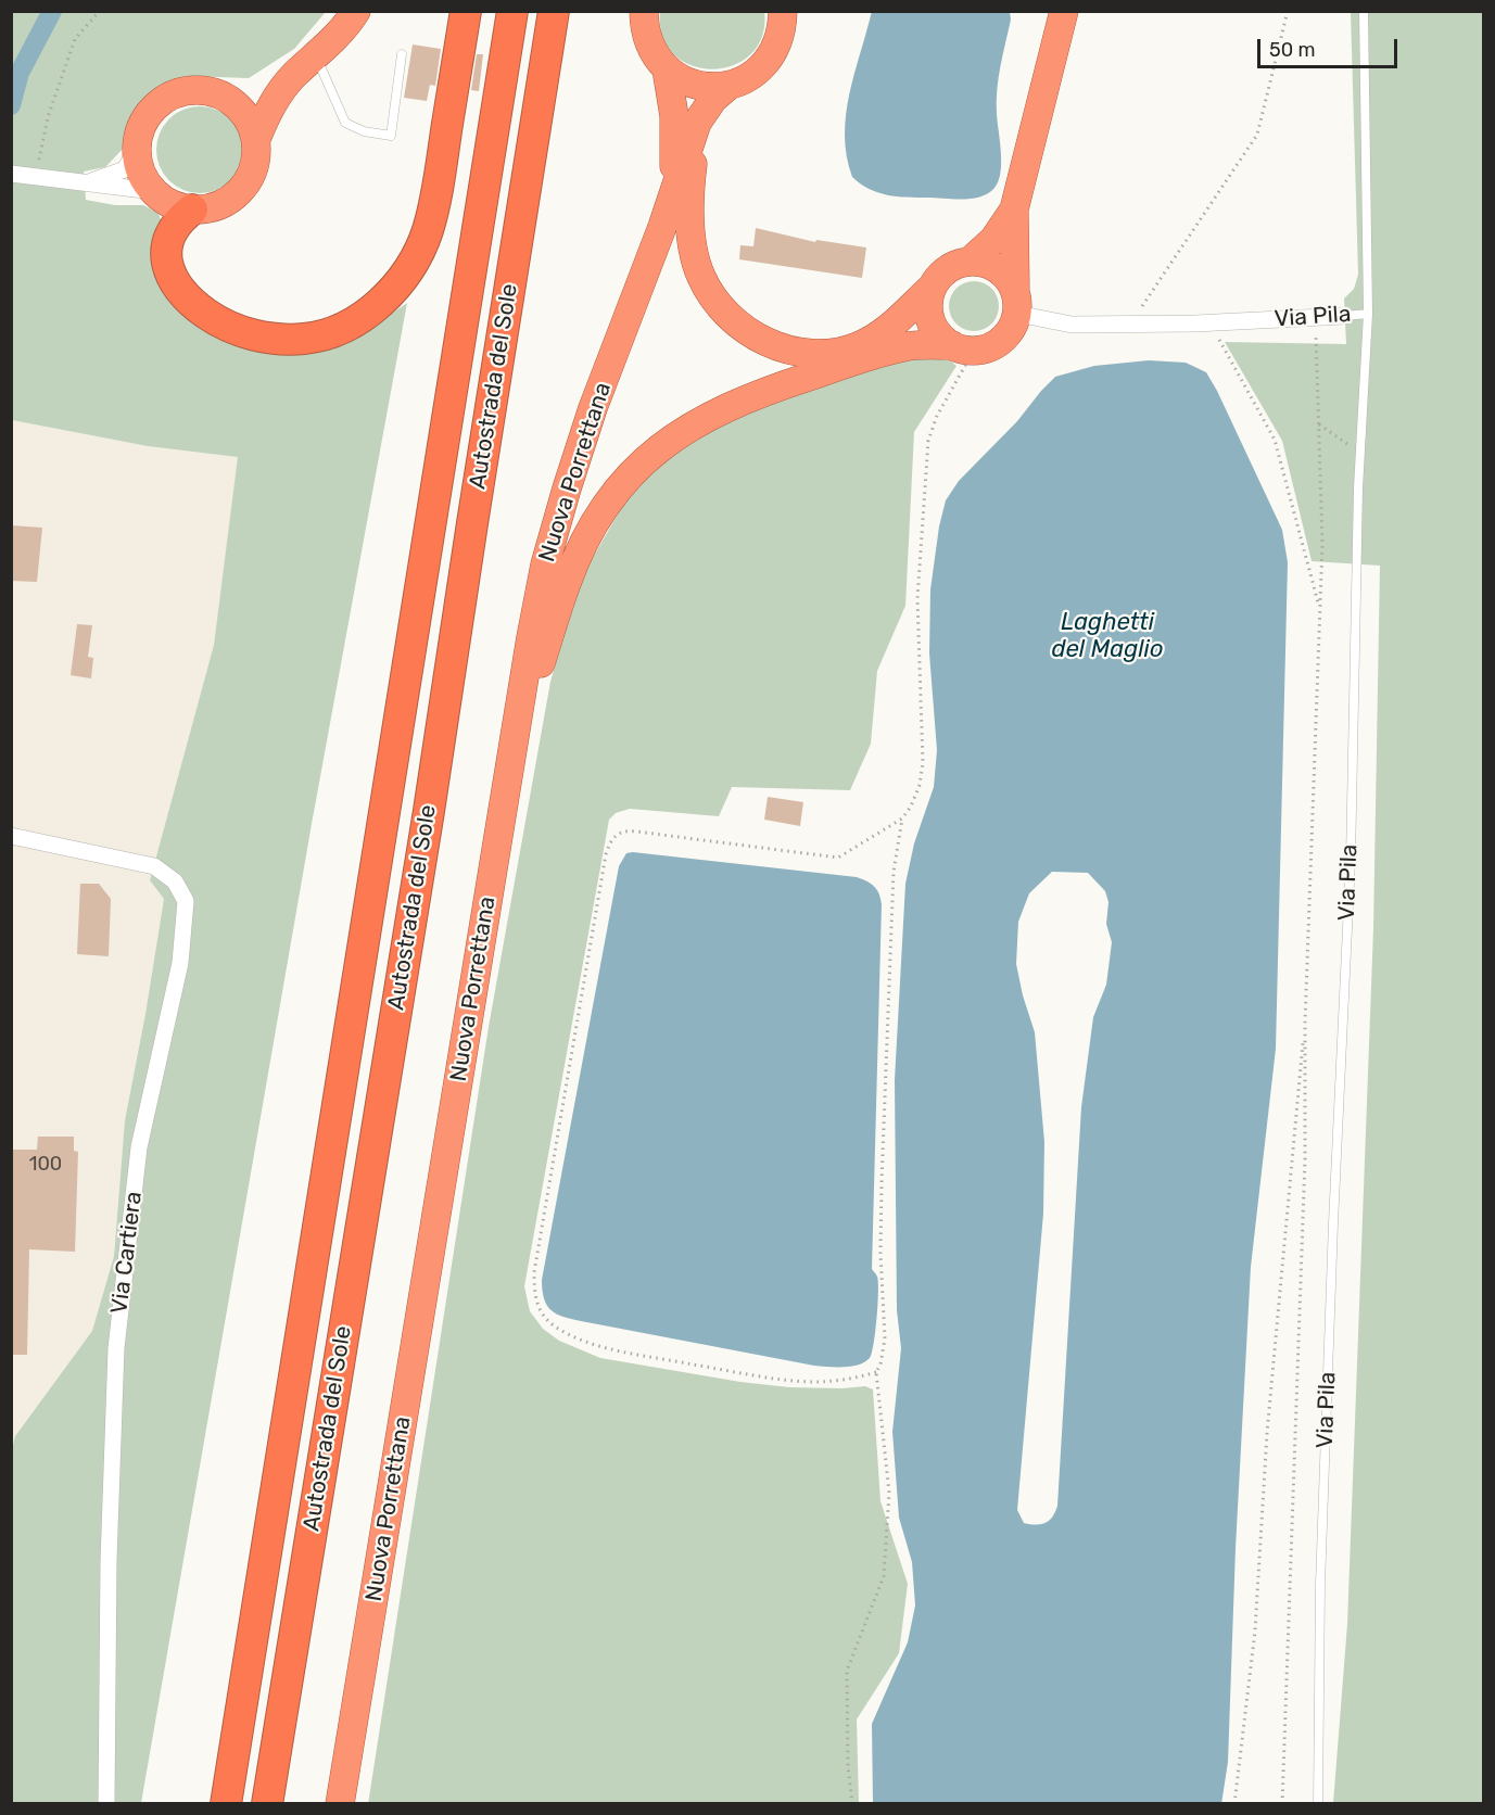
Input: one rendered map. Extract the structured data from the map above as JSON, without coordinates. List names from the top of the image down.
{
  "streets": {
    "highway": ["Autostrada del Sole", "Nuova Porrettana"],
    "street": ["Via Pila", "Via Cartiera"]
  },
  "water": ["Laghetti del Maglio"],
  "house_numbers": ["100"],
  "scale_bar": "50 m"
}
